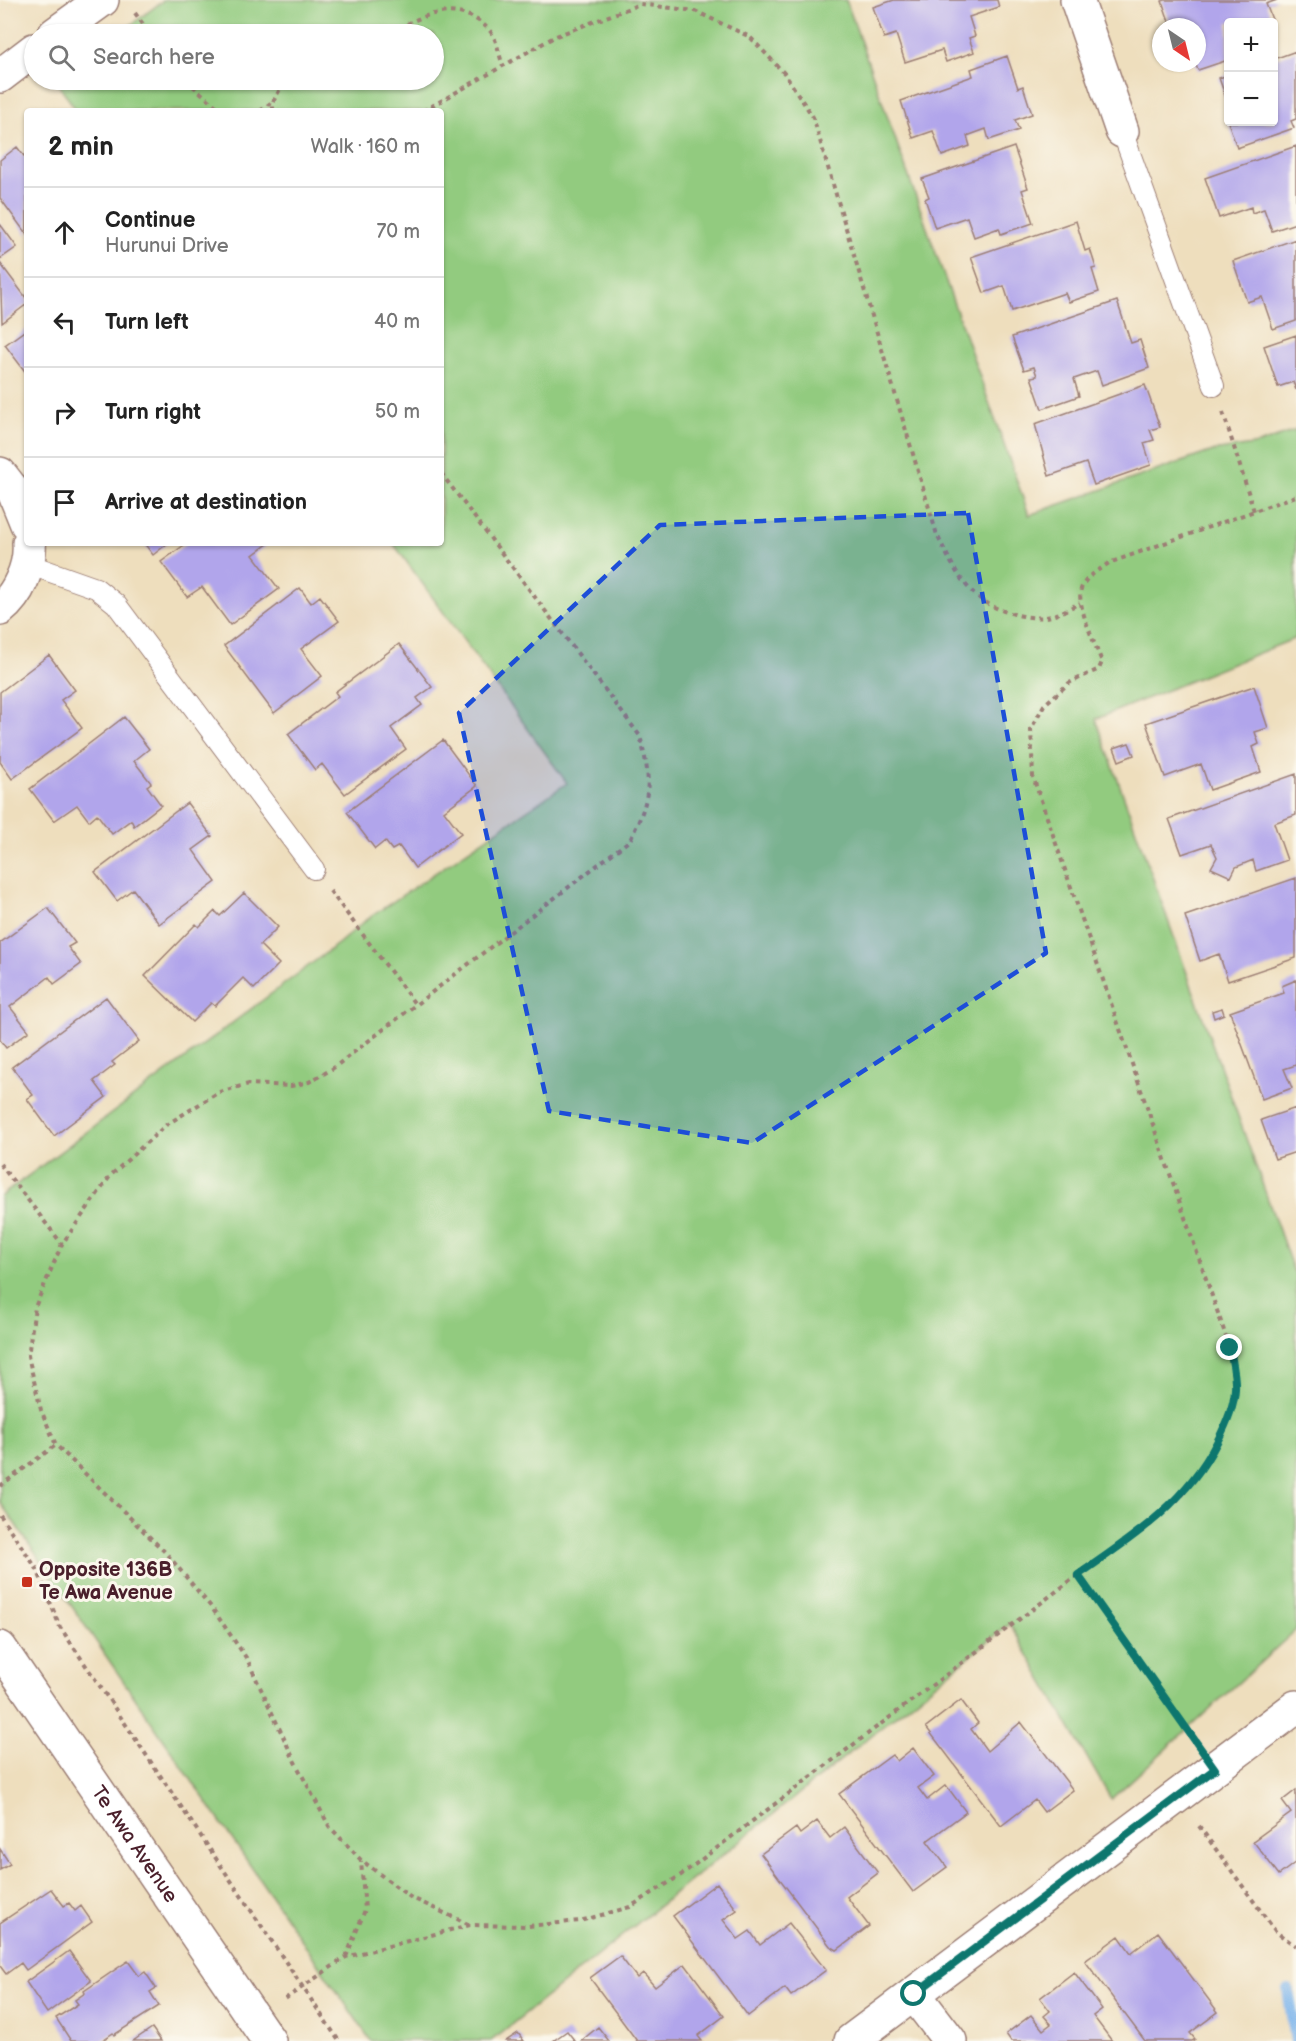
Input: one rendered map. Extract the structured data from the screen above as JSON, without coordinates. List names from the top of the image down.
{
  "streets": {
    "street": ["Te Awa Avenue"]
  },
  "places": {
    "transit": ["Opposite 136B Te Awa Avenue"]
  },
  "north": "bottom right",
  "page": {
    "map_buttons": ["+", "−"],
    "search": "Search here",
    "heading": ["2 min", "Walk · 160 m"],
    "list": [
      ["Continue", "Hurunui Drive", "70 m"],
      ["Turn left", "40 m"],
      ["Turn right", "50 m"],
      "Arrive at destination"
    ]
  }
}
